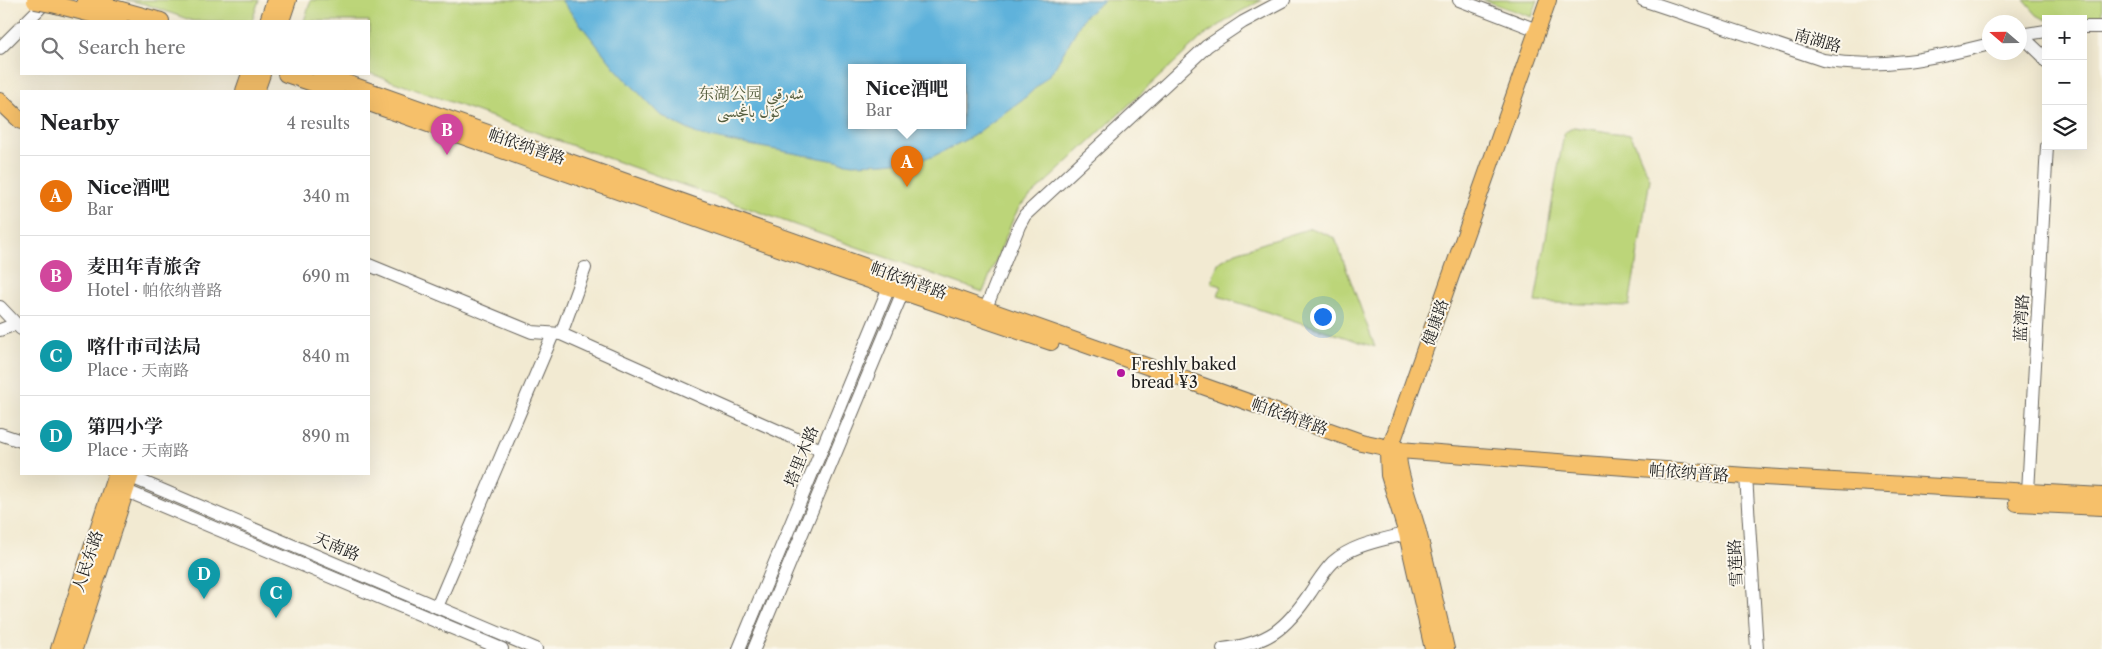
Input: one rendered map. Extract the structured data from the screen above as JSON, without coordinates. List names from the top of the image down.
{
  "streets": {
    "main road": ["帕依纳普路", "健康路", "人民东路"],
    "street": [
      "南湖路",
      "蓝湾路",
      "塔里木路",
      "天南路",
      "雪莲路"
    ]
  },
  "crossings": [
    ["帕依纳普路", "蓝湾路"],
    ["帕依纳普路", "健康路"],
    ["帕依纳普路", "塔里木路"],
    ["帕依纳普路", "雪莲路"],
    ["天南路", "人民东路"]
  ],
  "parks": ["东湖公园 شەرقىي كۆل باغچىسى"],
  "places": ["Freshly baked bread ¥3"],
  "north": "left",
  "page": {
    "map_buttons": ["+", "−"],
    "search": "Search here",
    "popup": ["Nice酒吧", "Bar"],
    "heading": ["Nearby", "4 results"],
    "pins": [
      "B",
      "A",
      "D",
      "C"
    ],
    "list": [
      {
        "mark": "A",
        "name": "Nice酒吧",
        "note": "Bar",
        "value": "340 m"
      },
      {
        "mark": "B",
        "name": "麦田年青旅舍",
        "note": "Hotel · 帕依纳普路",
        "value": "690 m"
      },
      {
        "mark": "C",
        "name": "喀什市司法局",
        "note": "Place · 天南路",
        "value": "840 m"
      },
      {
        "mark": "D",
        "name": "第四小学",
        "note": "Place · 天南路",
        "value": "890 m"
      }
    ]
  }
}
